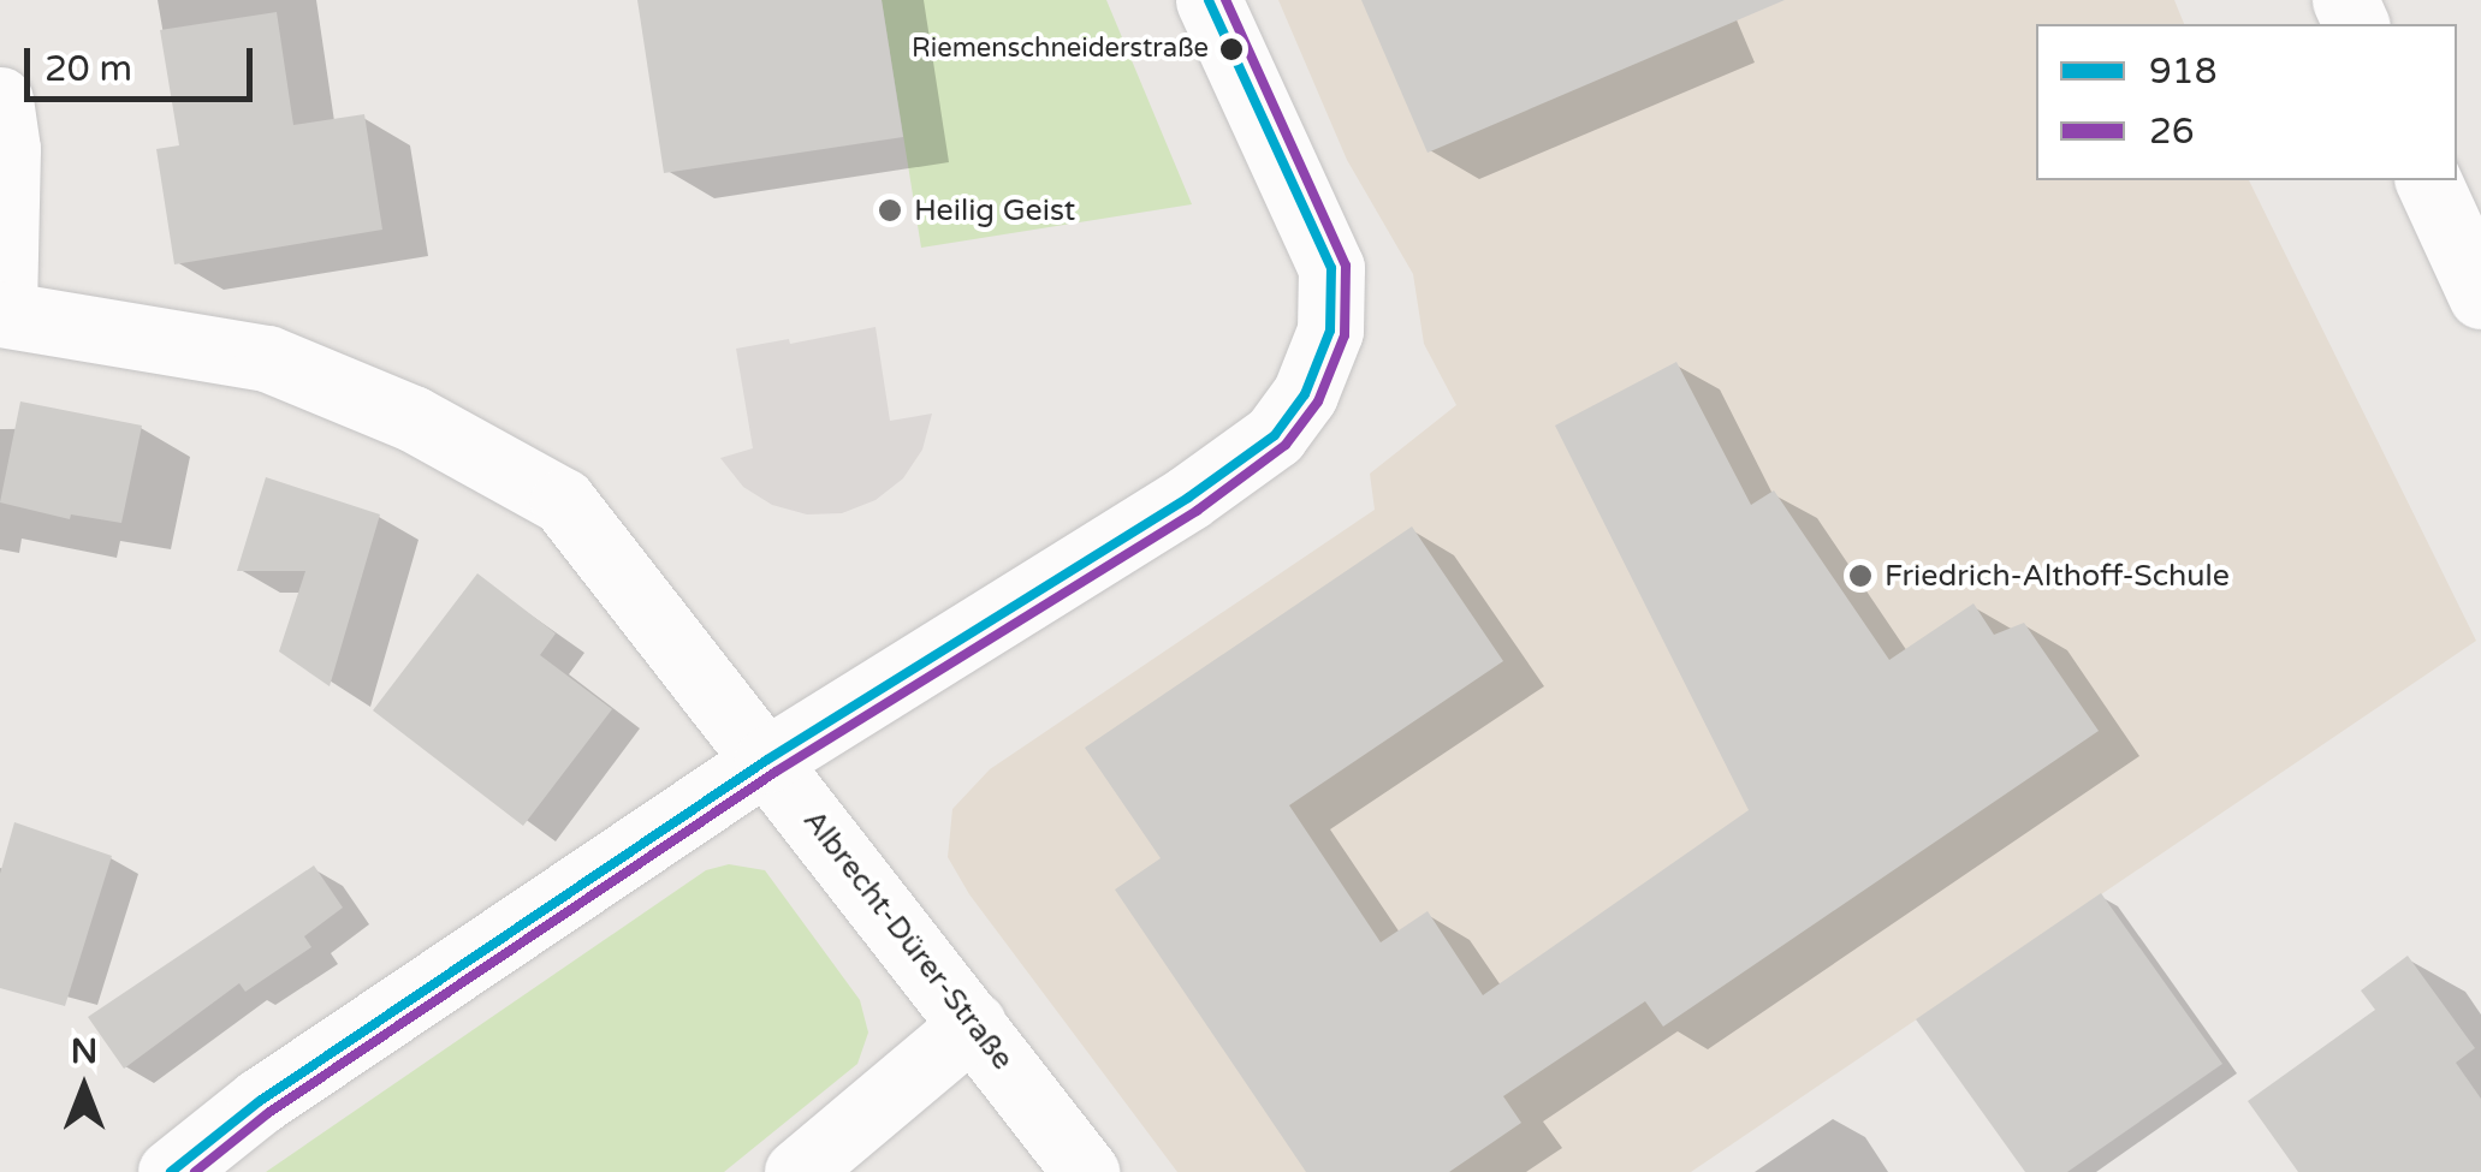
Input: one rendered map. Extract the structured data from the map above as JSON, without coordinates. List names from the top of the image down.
{
  "streets": {
    "street": ["Albrecht-Dürer-Straße"]
  },
  "places": ["Riemenschneiderstraße", "Heilig Geist", "Friedrich-Althoff-Schule"],
  "lines": ["transit line 918", "transit line 26"],
  "legend": ["918", "26"],
  "scale_bar": "20 m",
  "north": "top"
}
